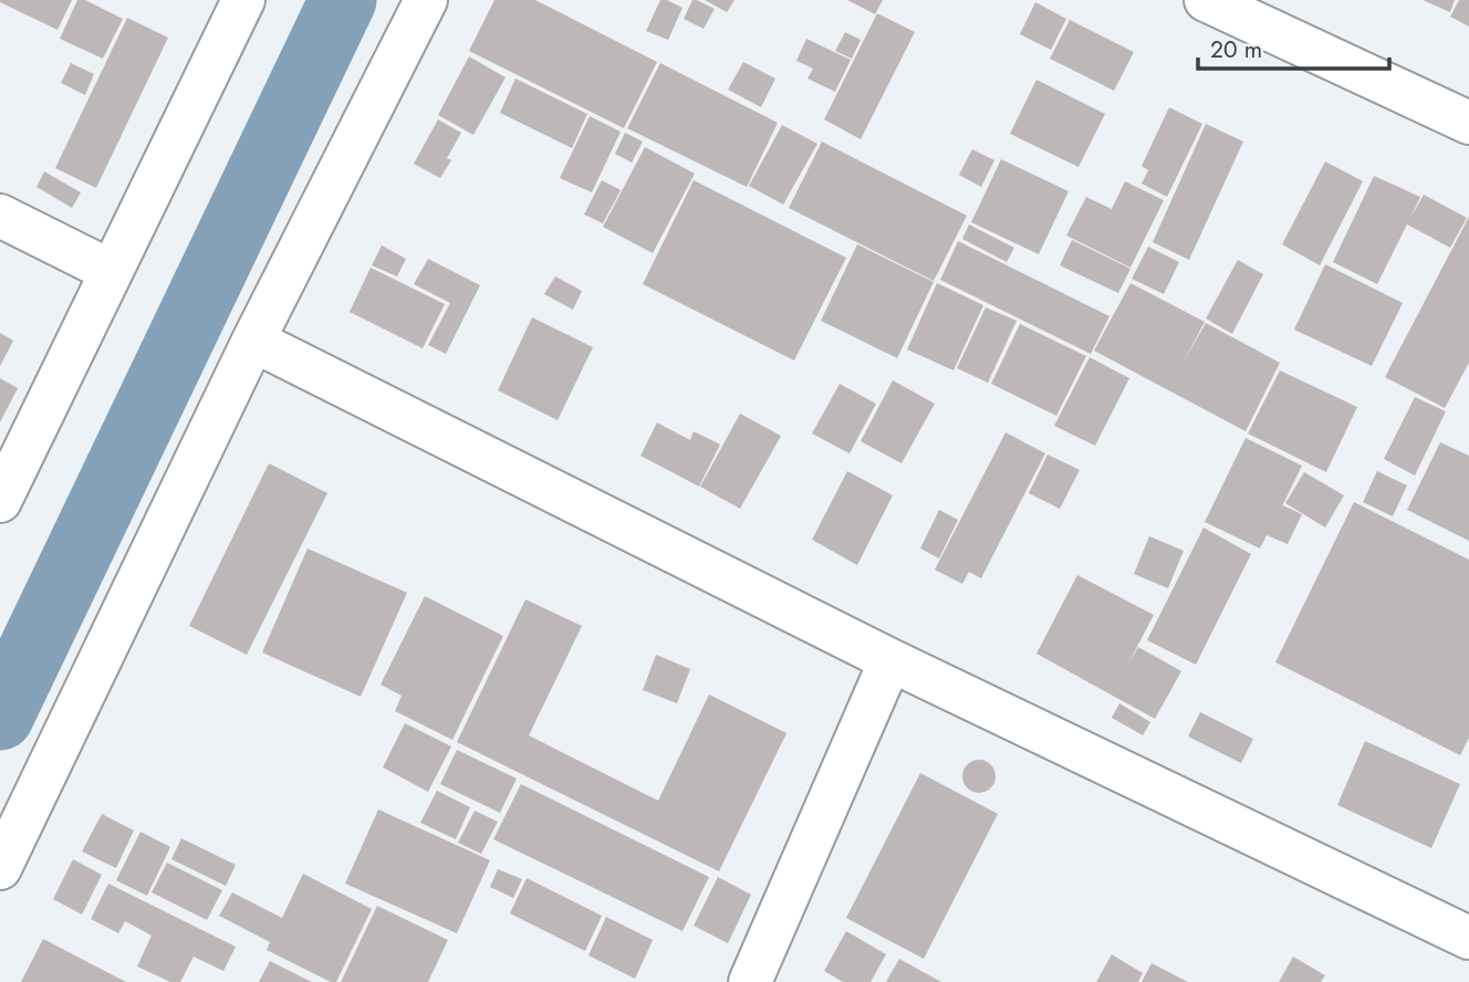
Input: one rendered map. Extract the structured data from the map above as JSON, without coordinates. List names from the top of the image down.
{
  "scale_bar": "20 m"
}
